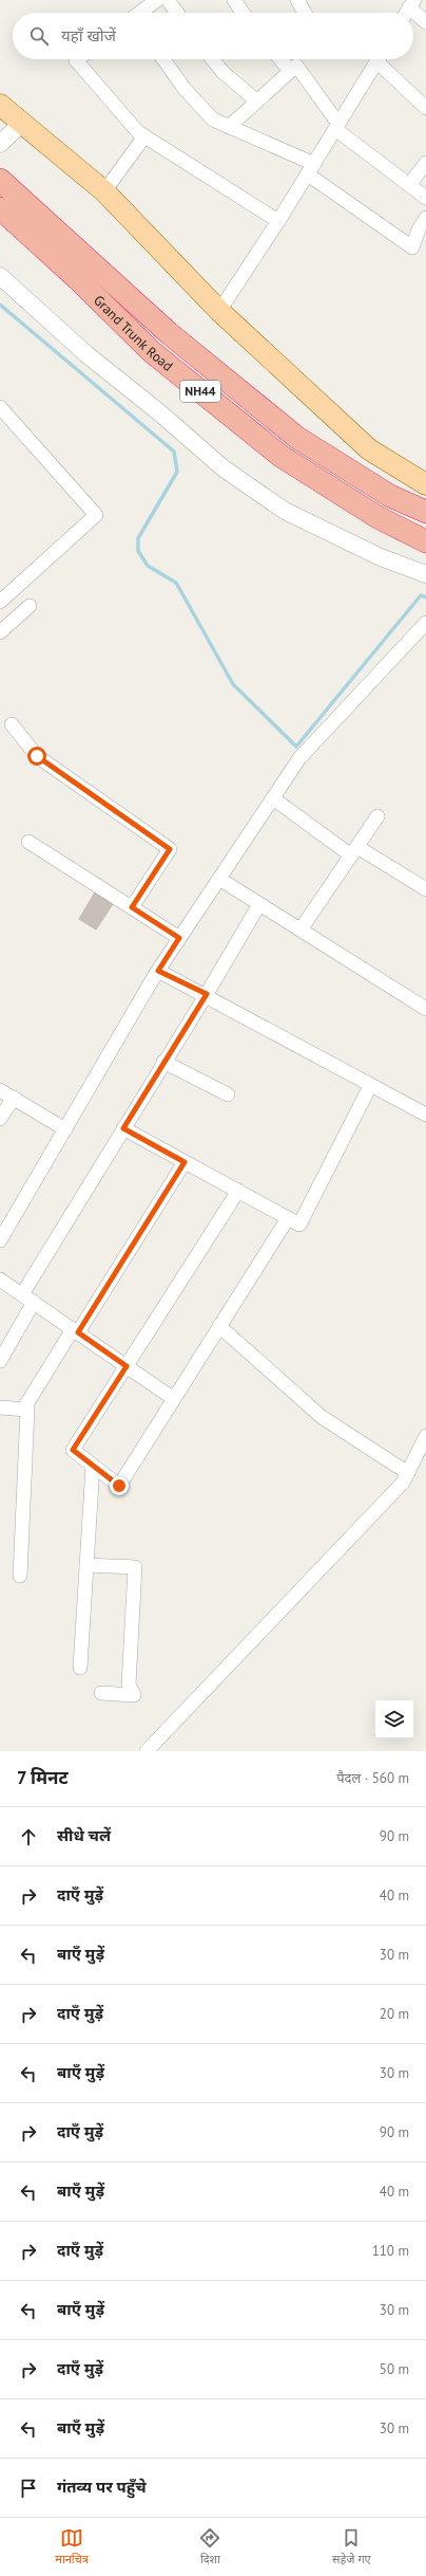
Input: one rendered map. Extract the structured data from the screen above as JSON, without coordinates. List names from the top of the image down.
{
  "streets": {
    "highway": ["Grand Trunk Road", "NH44"]
  },
  "page": {
    "search": "यहाँ खोजें",
    "heading": ["7 मिनट", "पैदल · 560 m"],
    "list": [
      ["सीधे चलें", "90 m"],
      ["दाएँ मुड़ें", "40 m"],
      ["बाएँ मुड़ें", "30 m"],
      ["दाएँ मुड़ें", "20 m"],
      ["बाएँ मुड़ें", "30 m"],
      ["दाएँ मुड़ें", "90 m"],
      ["बाएँ मुड़ें", "40 m"],
      ["दाएँ मुड़ें", "110 m"],
      ["बाएँ मुड़ें", "30 m"],
      ["दाएँ मुड़ें", "50 m"],
      ["बाएँ मुड़ें", "30 m"],
      "गंतव्य पर पहुँचे"
    ],
    "nav": ["मानचित्र", "दिशा", "सहेजे गए"]
  }
}
